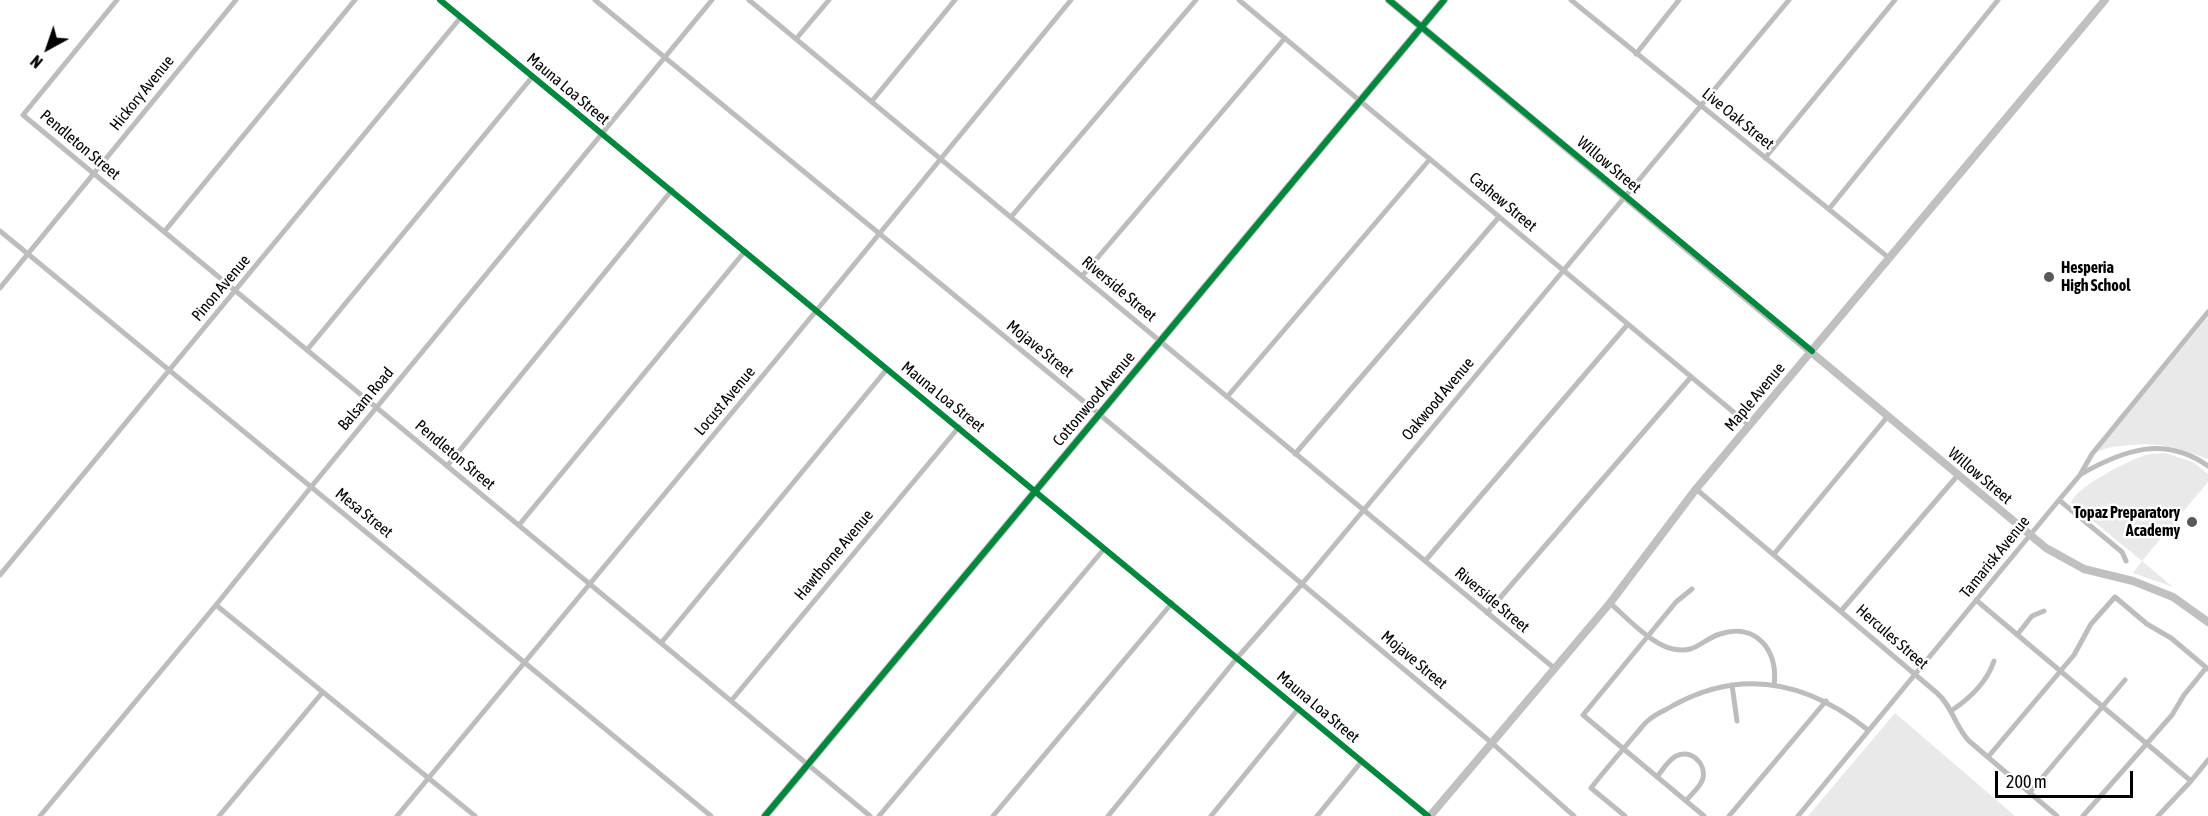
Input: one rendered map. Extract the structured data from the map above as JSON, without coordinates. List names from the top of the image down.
{
  "streets": {
    "street": [
      "Mauna Loa Street",
      "Hickory Avenue",
      "Live Oak Street",
      "Pendleton Street",
      "Willow Street",
      "Cashew Street",
      "Pinon Avenue",
      "Riverside Street",
      "Mojave Street",
      "Maple Avenue",
      "Balsam Road",
      "Cottonwood Avenue",
      "Oakwood Avenue",
      "Locust Avenue",
      "Mesa Street",
      "Hawthorne Avenue",
      "Tamarisk Avenue",
      "Hercules Street"
    ]
  },
  "crossings": [
    ["Mauna Loa Street", "Pinon Avenue"],
    ["Mauna Loa Street", "Maple Avenue"],
    ["Mauna Loa Street", "Balsam Road"],
    ["Mauna Loa Street", "Cottonwood Avenue"],
    ["Mauna Loa Street", "Oakwood Avenue"],
    ["Mauna Loa Street", "Locust Avenue"],
    ["Mauna Loa Street", "Hawthorne Avenue"],
    ["Hickory Avenue", "Pendleton Street"],
    ["Hickory Avenue", "Mesa Street"],
    ["Live Oak Street", "Maple Avenue"],
    ["Live Oak Street", "Oakwood Avenue"],
    ["Pendleton Street", "Pinon Avenue"],
    ["Pendleton Street", "Balsam Road"],
    ["Pendleton Street", "Cottonwood Avenue"],
    ["Pendleton Street", "Locust Avenue"],
    ["Pendleton Street", "Hawthorne Avenue"],
    ["Willow Street", "Maple Avenue"],
    ["Willow Street", "Cottonwood Avenue"],
    ["Willow Street", "Oakwood Avenue"],
    ["Willow Street", "Tamarisk Avenue"],
    ["Cashew Street", "Maple Avenue"],
    ["Cashew Street", "Cottonwood Avenue"],
    ["Cashew Street", "Oakwood Avenue"],
    ["Pinon Avenue", "Mesa Street"],
    ["Riverside Street", "Maple Avenue"],
    ["Riverside Street", "Cottonwood Avenue"],
    ["Riverside Street", "Oakwood Avenue"],
    ["Riverside Street", "Locust Avenue"],
    ["Mojave Street", "Maple Avenue"],
    ["Mojave Street", "Balsam Road"],
    ["Mojave Street", "Cottonwood Avenue"],
    ["Mojave Street", "Oakwood Avenue"],
    ["Mojave Street", "Locust Avenue"],
    ["Maple Avenue", "Hercules Street"],
    ["Balsam Road", "Mesa Street"],
    ["Locust Avenue", "Mesa Street"],
    ["Tamarisk Avenue", "Hercules Street"]
  ],
  "places": ["Hesperia High School", "Topaz Preparatory Academy"],
  "scale_bar": "200 m",
  "north": "bottom left"
}
